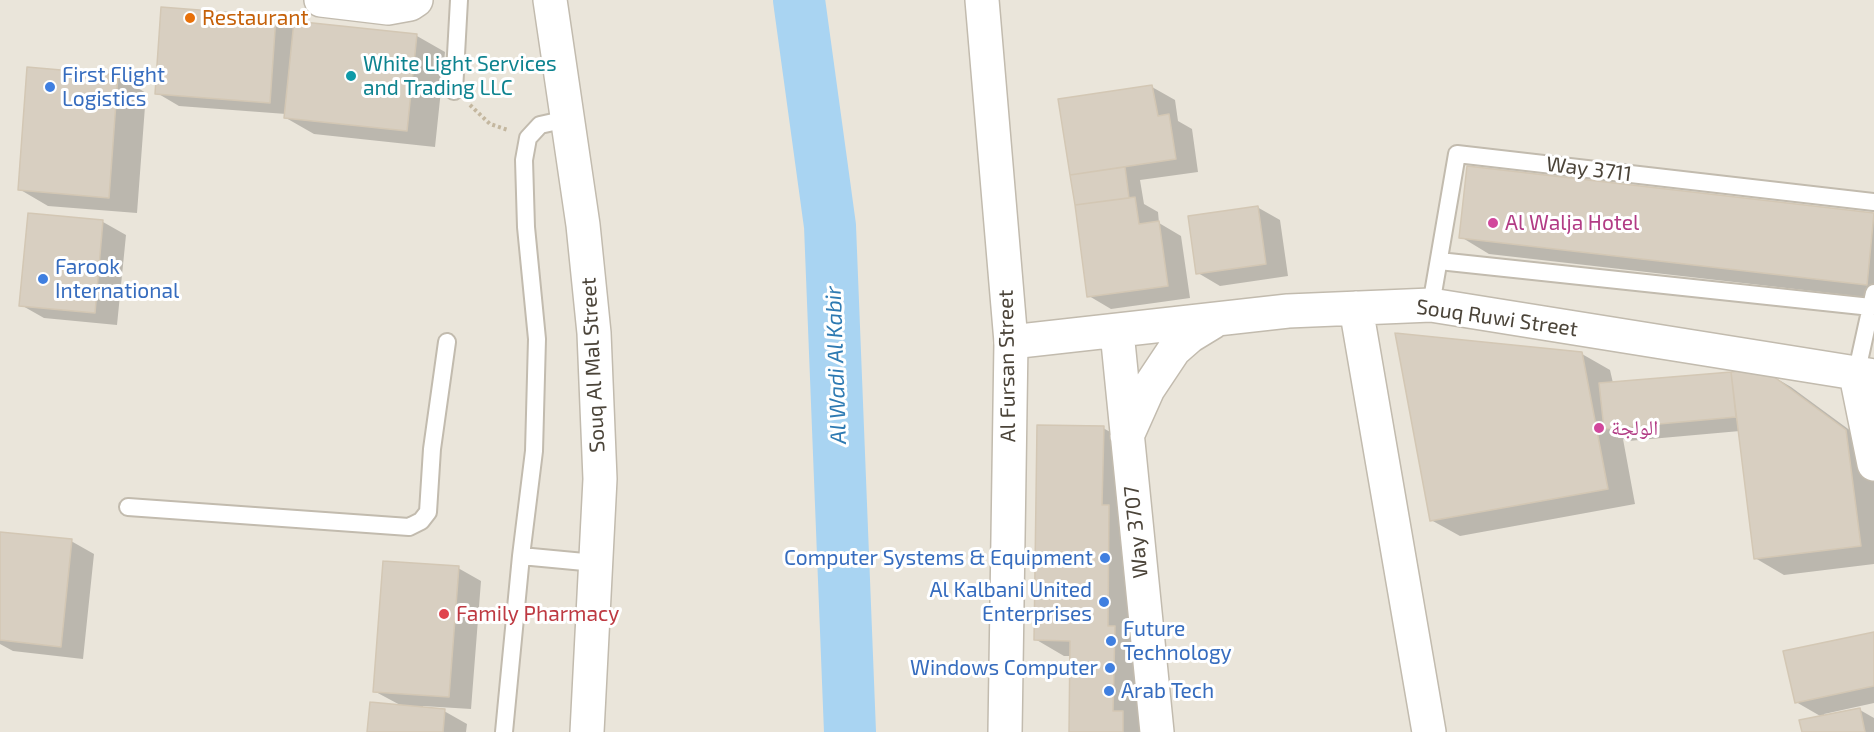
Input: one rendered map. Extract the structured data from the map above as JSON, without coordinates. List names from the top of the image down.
{
  "streets": {
    "street": [
      "Souq Ruwi Street",
      "Souq Al Mal Street",
      "Al Fursan Street",
      "Way 3707"
    ],
    "lane": ["Way 3711"]
  },
  "crossings": [
    ["Way 3711", "Souq Ruwi Street"],
    ["Souq Ruwi Street", "Al Fursan Street"],
    ["Souq Ruwi Street", "Way 3707"]
  ],
  "water": ["Al Wadi Al Kabir"],
  "places": [
    "Restaurant",
    "White Light Services and Trading LLC",
    "First Flight Logistics",
    "Al Walja Hotel",
    "Farook International",
    "الولجة",
    "Computer Systems & Equipment",
    "Al Kalbani United Enterprises",
    "Family Pharmacy",
    "Future Technology",
    "Windows Computer",
    "Arab Tech"
  ]
}
